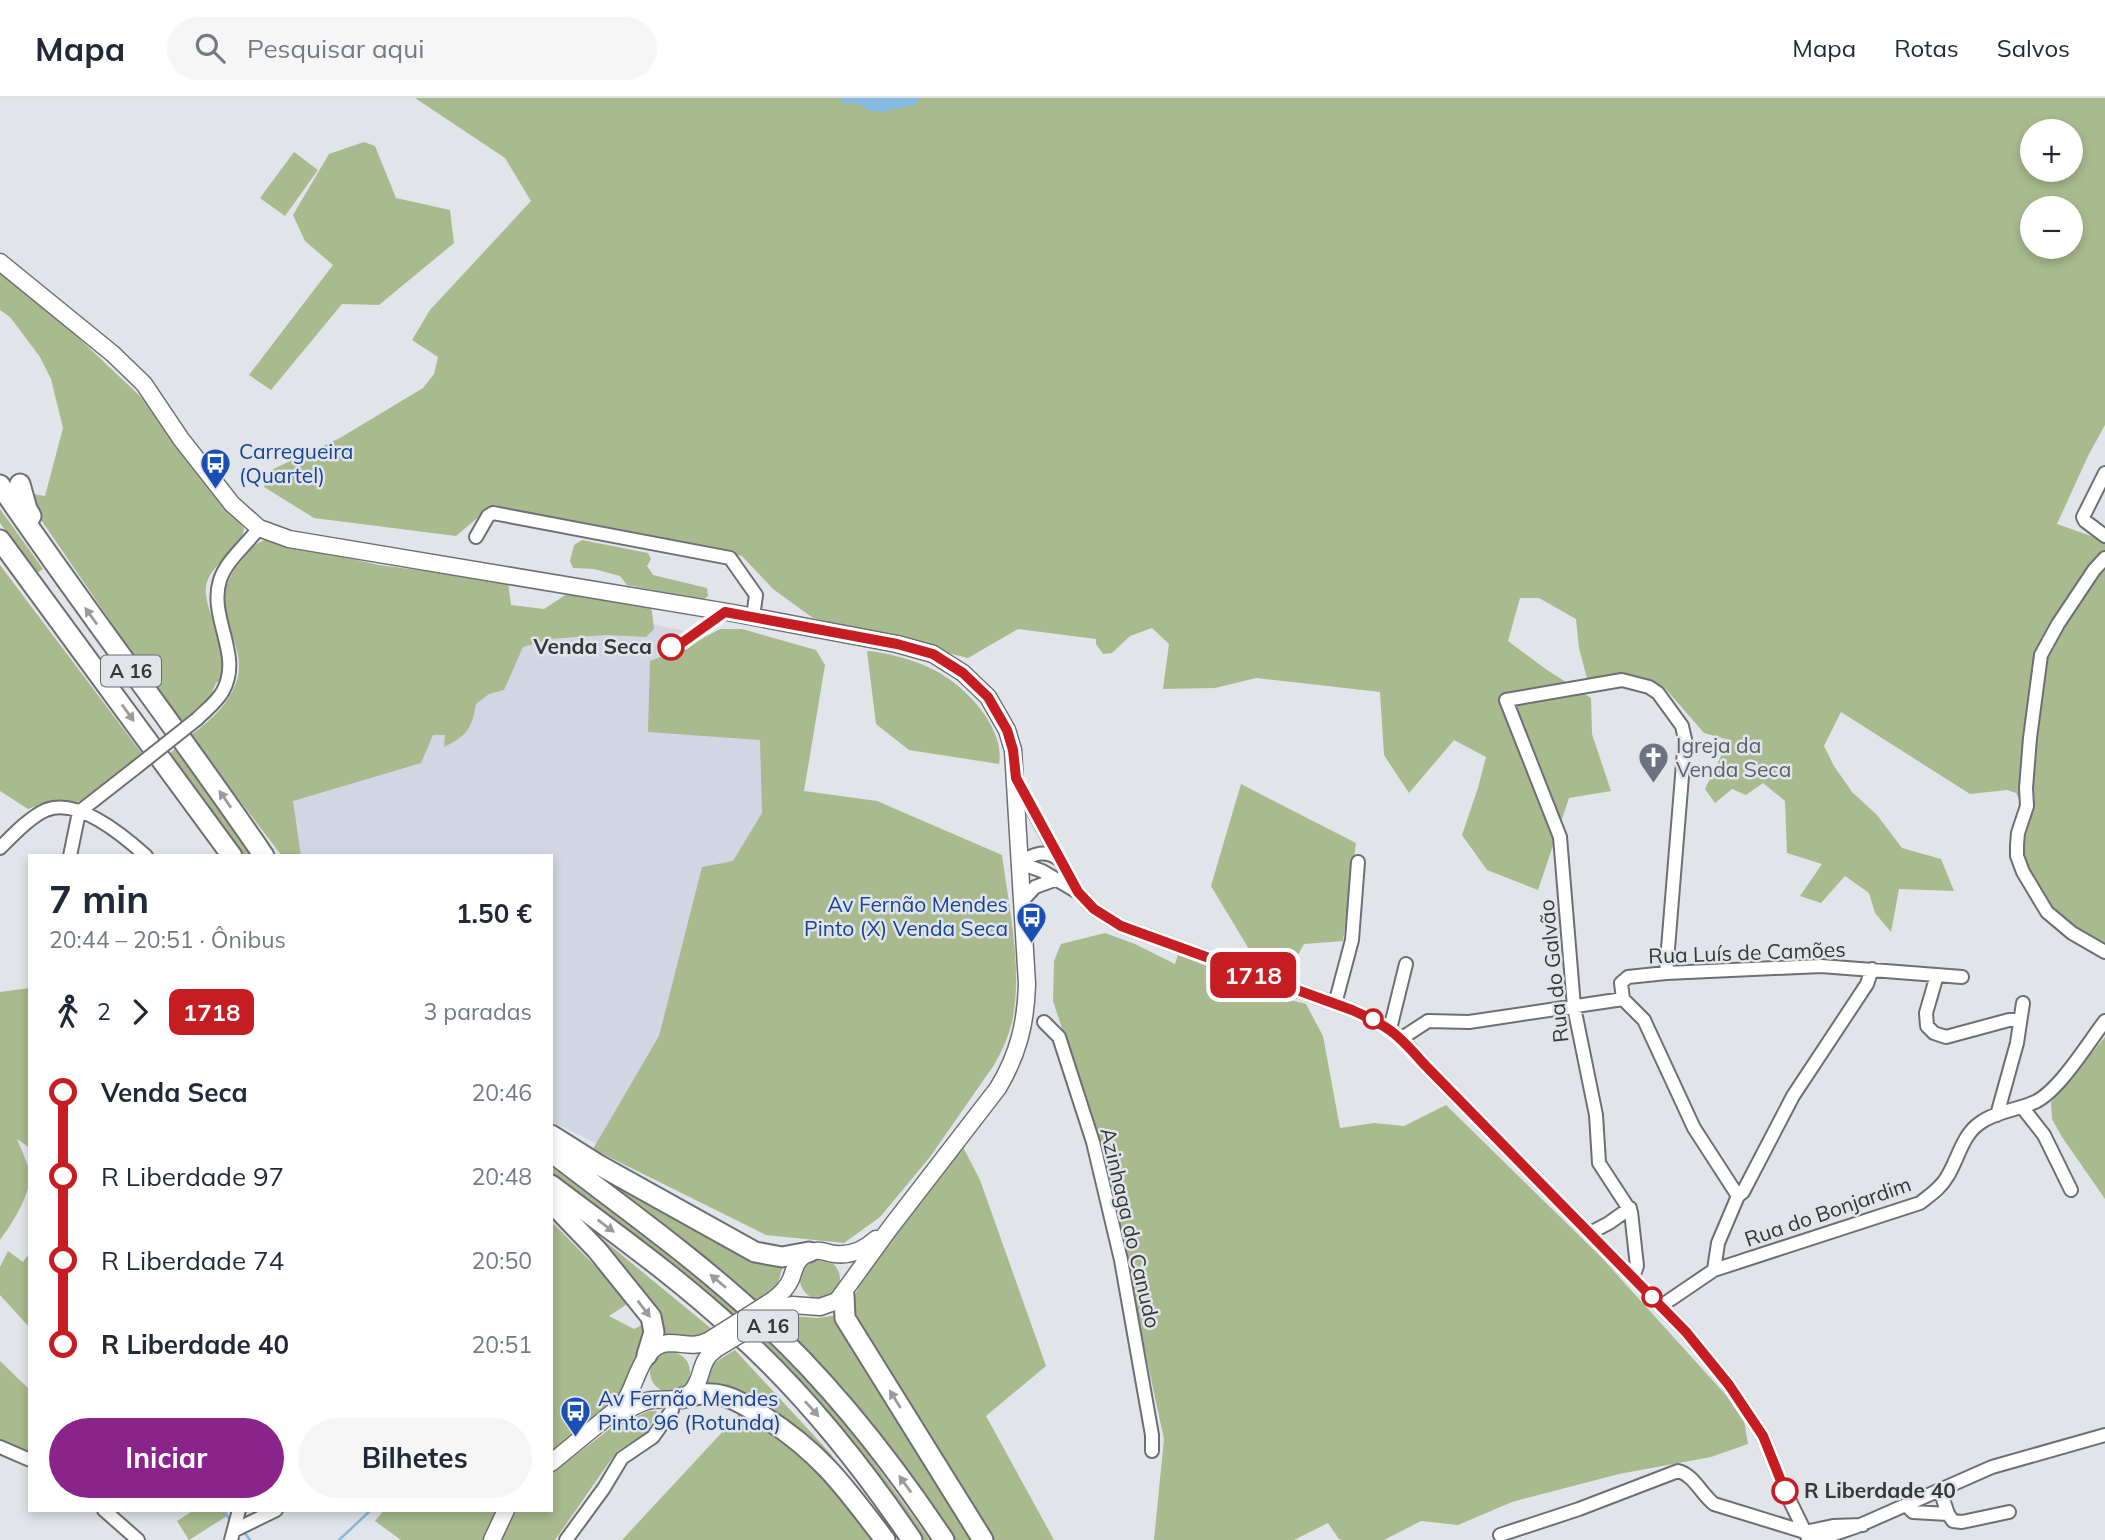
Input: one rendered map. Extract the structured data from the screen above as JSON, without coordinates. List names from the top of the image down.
{
  "streets": {
    "highway": ["A 16"],
    "street": [
      "Rua Luís de Camões",
      "Rua do Galvão",
      "Rua do Bonjardim",
      "Azinhaga do Canudo"
    ]
  },
  "crossings": [
    ["Rua Luís de Camões", "Rua do Galvão"]
  ],
  "places": {
    "bus stop": ["Carregueira (Quartel)", "Av Fernão Mendes Pinto (X) Venda Seca", "Av Fernão Mendes Pinto 96 (Rotunda)"],
    "other": ["Venda Seca", "R Liberdade 40"],
    "church": ["Igreja da Venda Seca"]
  },
  "lines": ["bus line 1718"],
  "page": {
    "header": "Mapa",
    "search": "Pesquisar aqui",
    "nav": ["Mapa", "Rotas", "Salvos"],
    "on_map": "1718",
    "map_buttons": ["+", "−"],
    "heading": ["7 min", "20:44 – 20:51 · Ônibus", "1.50 €"],
    "legs": ["2", "1718", "3 paradas"],
    "list": [
      {
        "name": "Venda Seca",
        "value": "20:46"
      },
      {
        "name": "R Liberdade 97",
        "value": "20:48"
      },
      {
        "name": "R Liberdade 74",
        "value": "20:50"
      },
      {
        "name": "R Liberdade 40",
        "value": "20:51"
      }
    ],
    "buttons": ["Iniciar", "Bilhetes"]
  }
}
